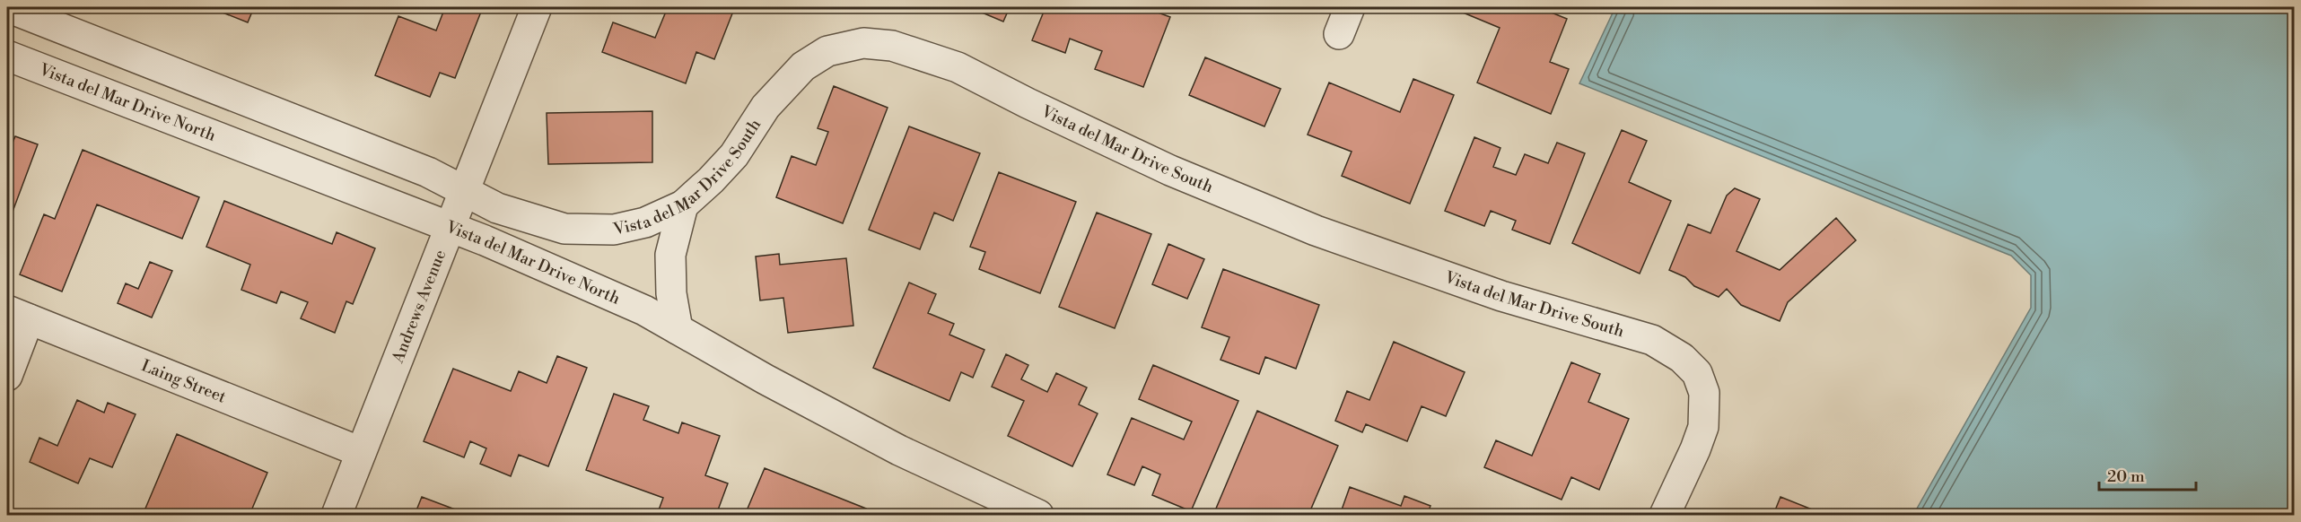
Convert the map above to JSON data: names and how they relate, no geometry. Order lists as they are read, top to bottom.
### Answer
{
  "streets": {
    "street": [
      "Vista del Mar Drive North",
      "Vista del Mar Drive South",
      "Andrews Avenue",
      "Laing Street"
    ]
  },
  "crossings": [
    ["Vista del Mar Drive North", "Andrews Avenue"],
    ["Vista del Mar Drive South", "Andrews Avenue"],
    ["Andrews Avenue", "Laing Street"]
  ],
  "scale_bar": "20 m"
}
